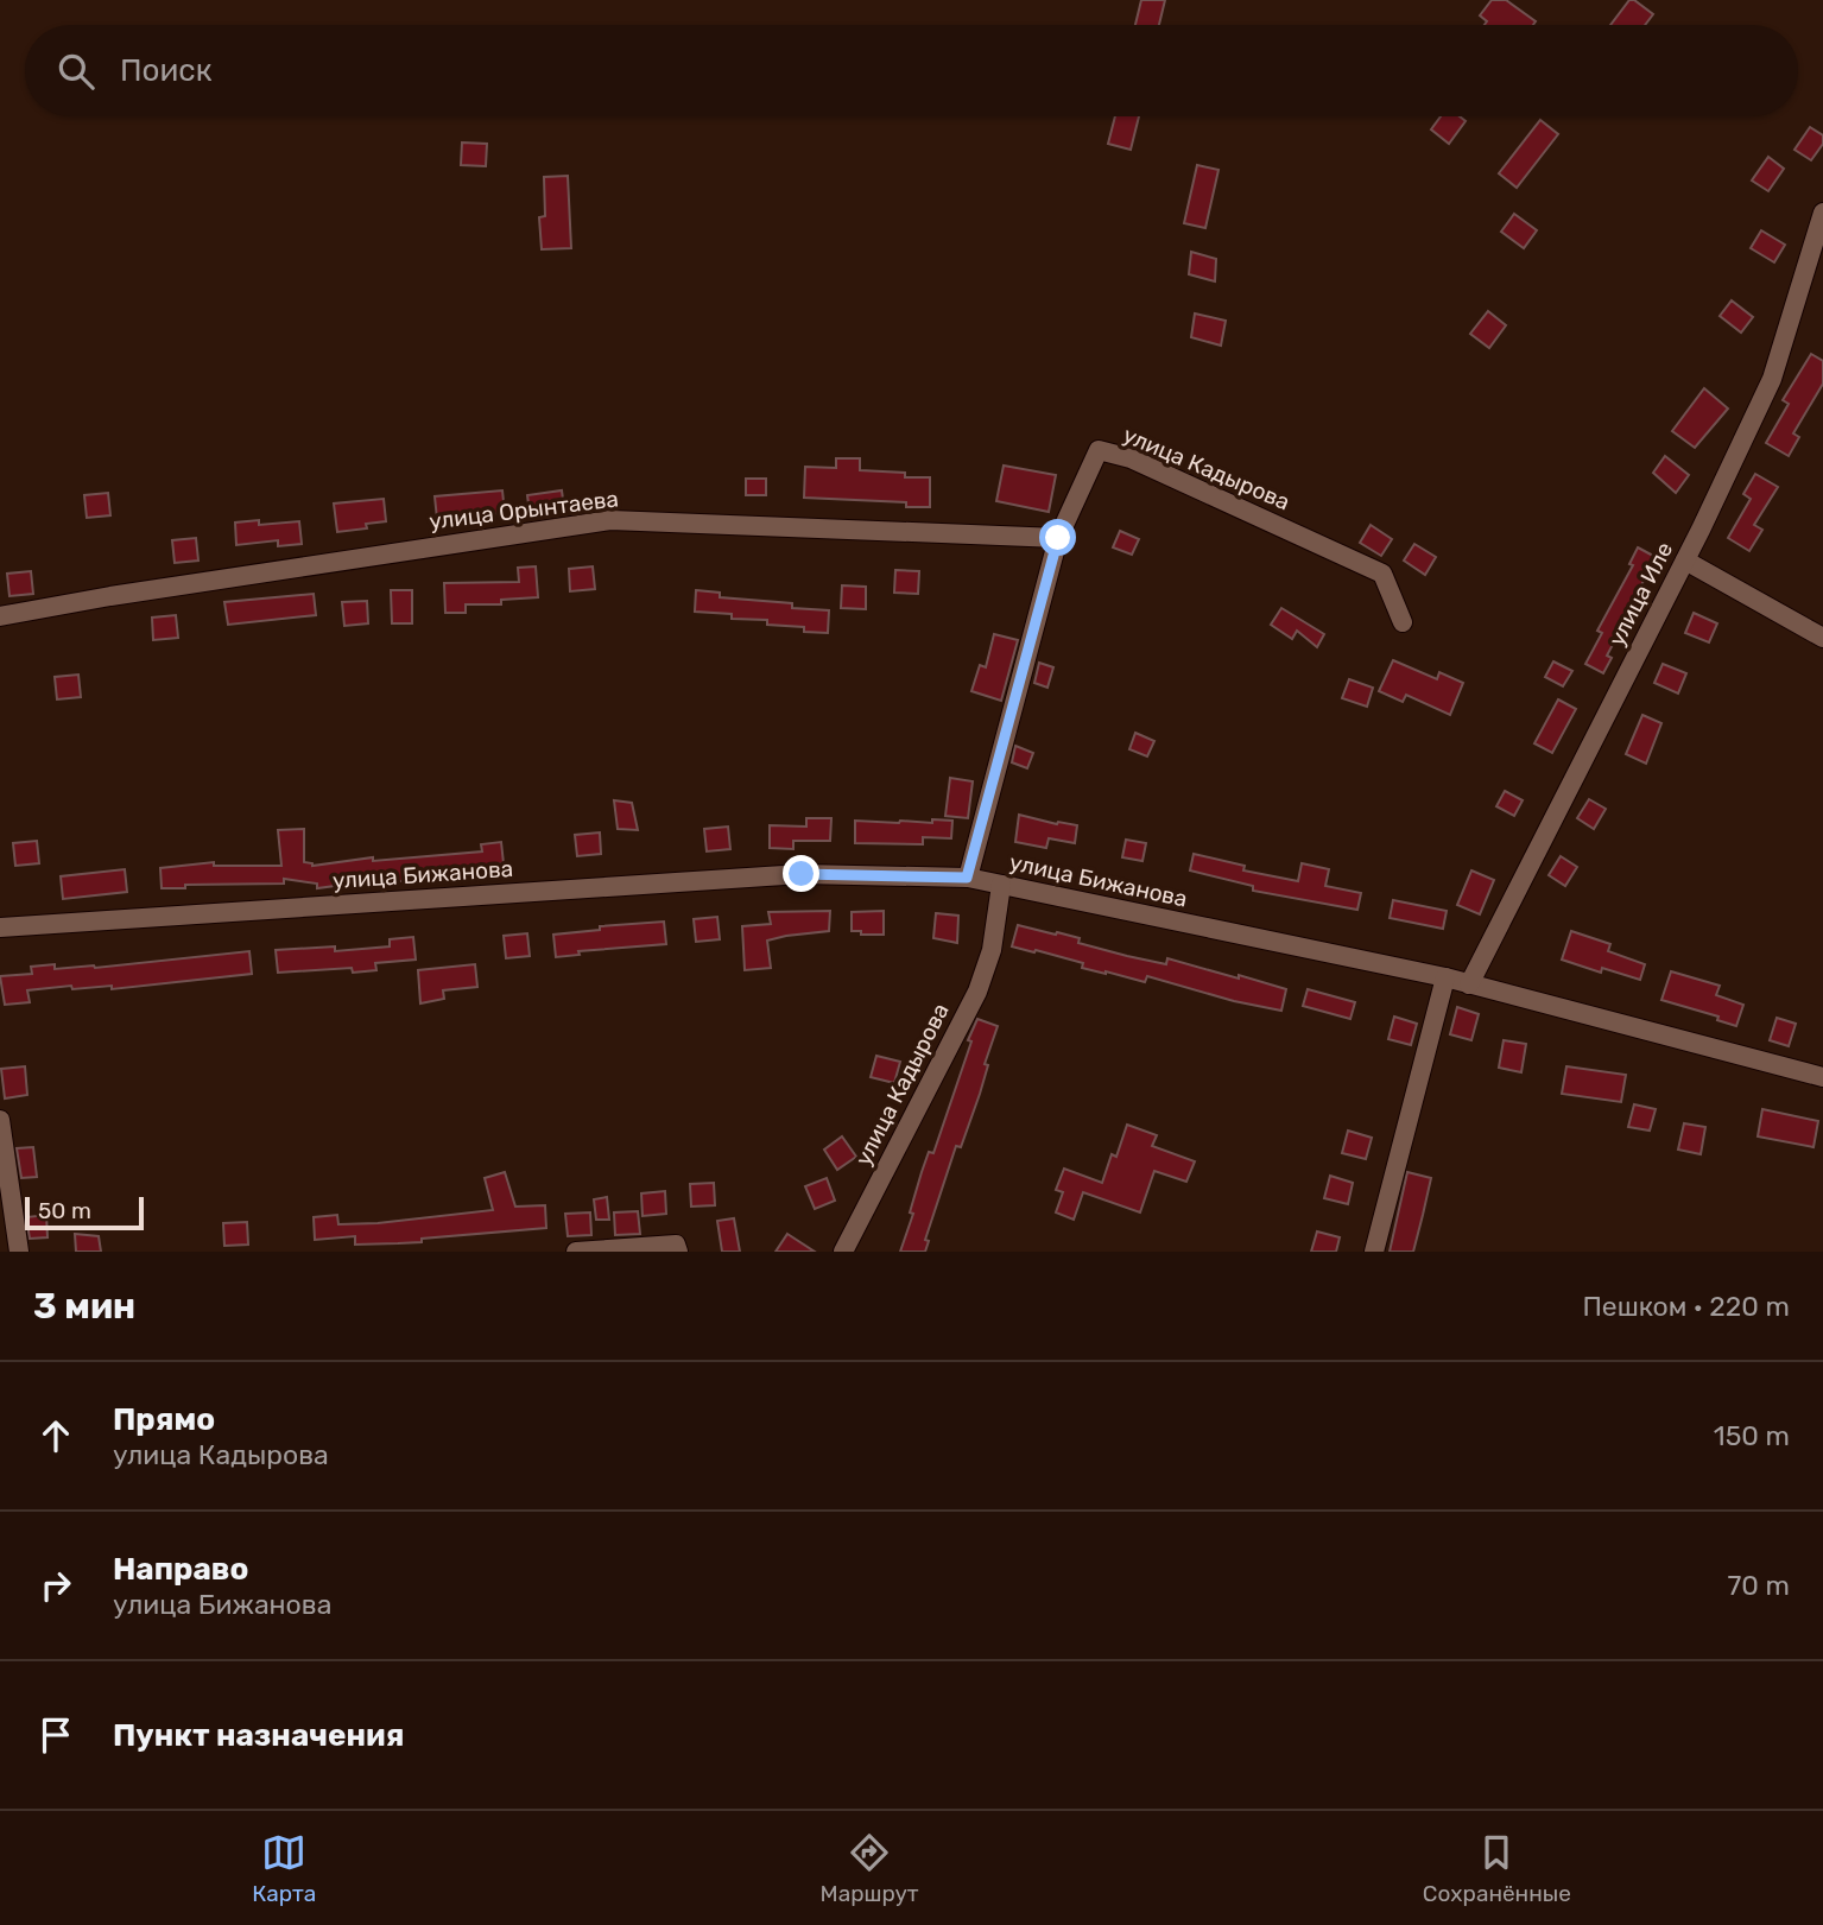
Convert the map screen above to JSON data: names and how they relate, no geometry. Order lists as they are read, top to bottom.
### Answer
{
  "streets": {
    "street": [
      "улица Кадырова",
      "улица Орынтаева",
      "улица Иле",
      "улица Бижанова"
    ]
  },
  "crossings": [
    ["улица Кадырова", "улица Орынтаева"],
    ["улица Кадырова", "улица Бижанова"],
    ["улица Иле", "улица Бижанова"]
  ],
  "scale_bar": "50 m",
  "page": {
    "search": "Поиск",
    "scale": "50 m",
    "heading": ["3 мин", "Пешком · 220 m"],
    "list": [
      ["Прямо", "улица Кадырова", "150 m"],
      ["Направо", "улица Бижанова", "70 m"],
      "Пункт назначения"
    ],
    "nav": ["Карта", "Маршрут", "Сохранённые"]
  }
}
